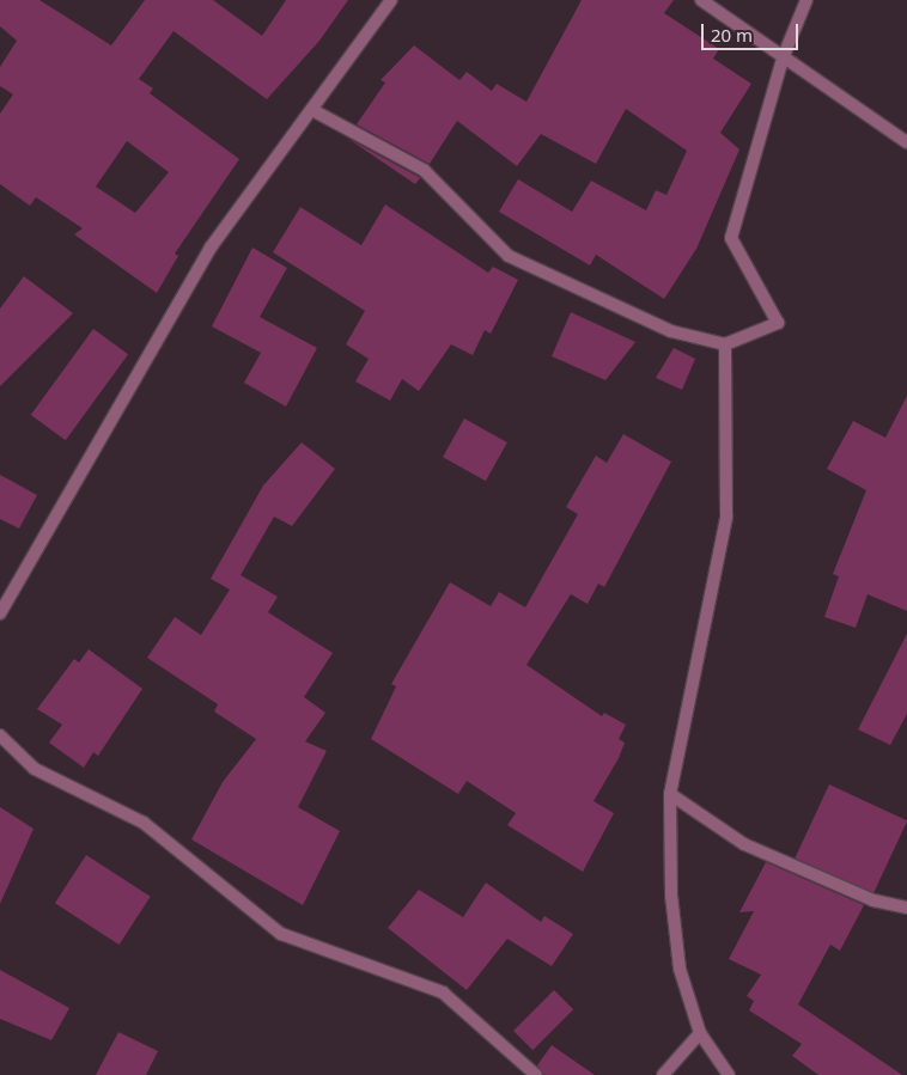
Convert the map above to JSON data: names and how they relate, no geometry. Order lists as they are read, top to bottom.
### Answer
{
  "scale_bar": "20 m"
}
